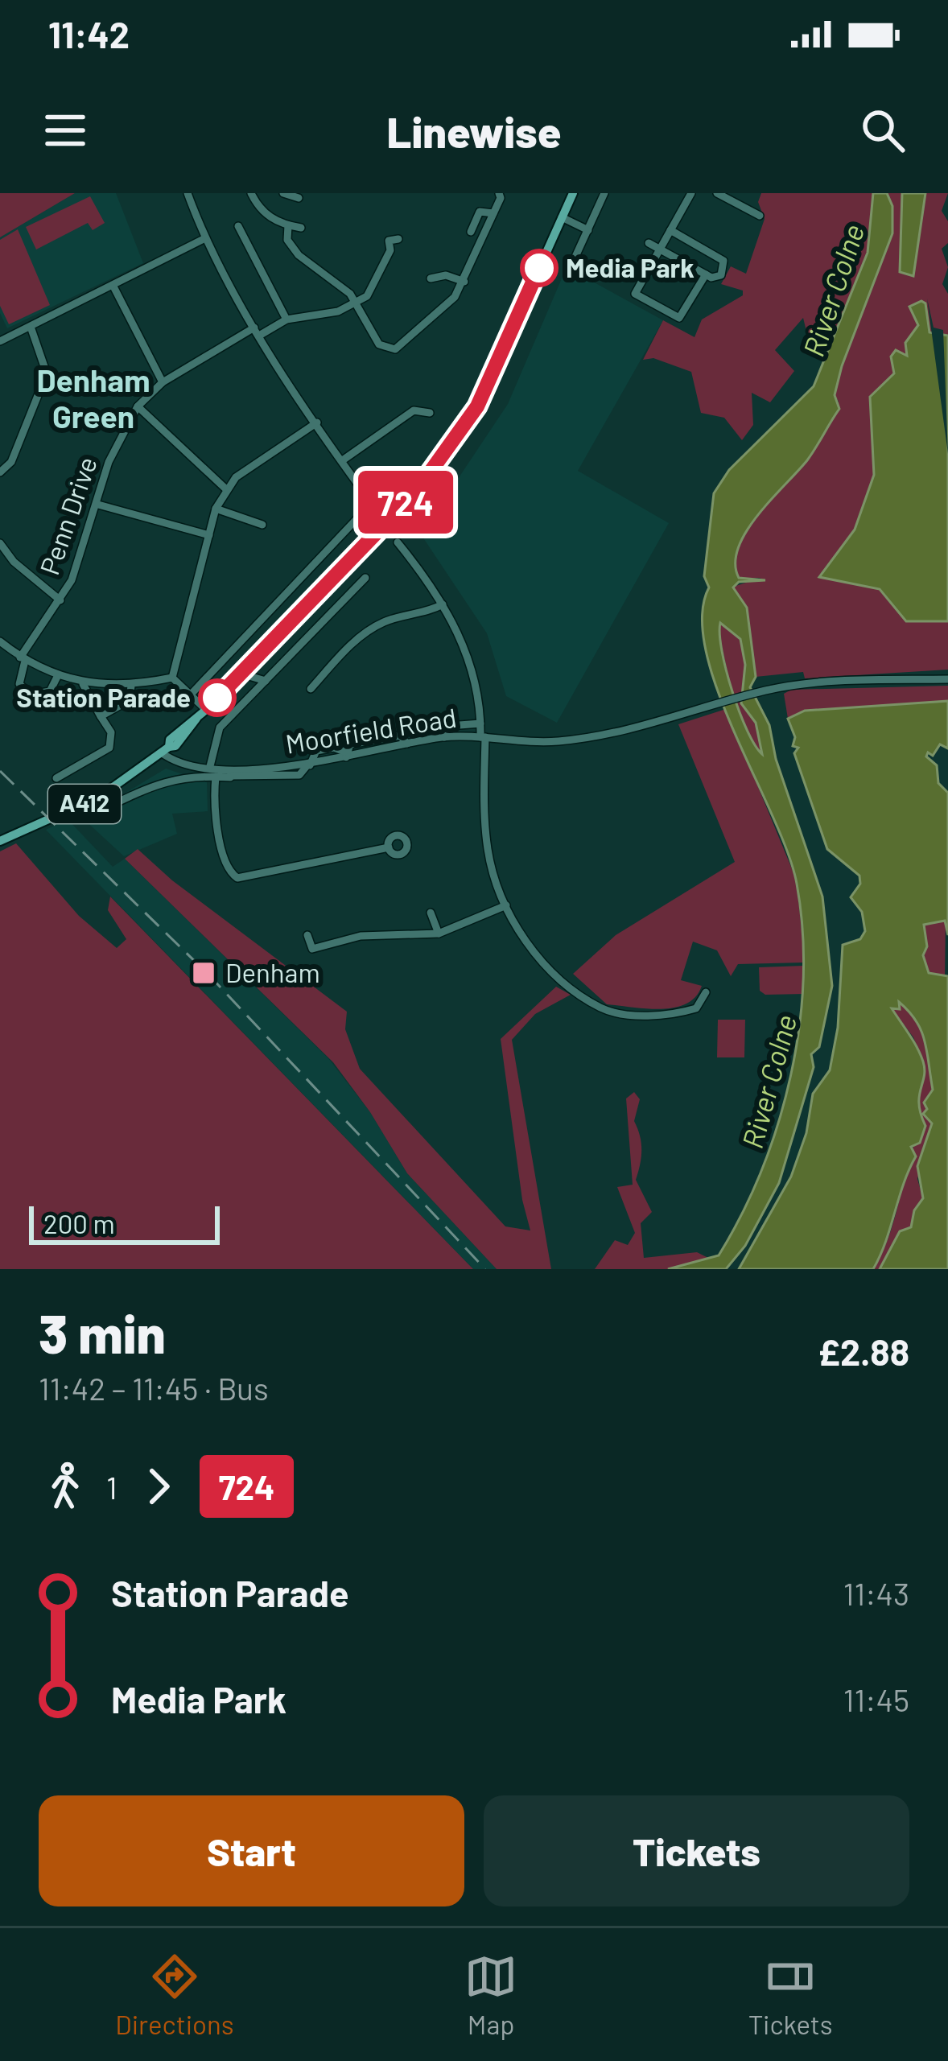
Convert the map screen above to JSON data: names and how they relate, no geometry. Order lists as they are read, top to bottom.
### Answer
{
  "streets": {
    "main road": ["A412"],
    "street": ["Penn Drive", "Moorfield Road"]
  },
  "crossings": [
    ["Moorfield Road", "A412"]
  ],
  "districts": ["Denham Green"],
  "water": ["River Colne"],
  "places": {
    "other": ["Media Park", "Station Parade"],
    "transit": ["Denham"]
  },
  "lines": ["bus line 724"],
  "scale_bar": "200 m",
  "page": {
    "status": "11:42",
    "header": "Linewise",
    "on_map": "724",
    "scale": "200 m",
    "heading": ["3 min", "11:42 – 11:45 · Bus", "£2.88"],
    "legs": ["1", "724"],
    "list": [
      {
        "name": "Station Parade",
        "value": "11:43"
      },
      {
        "name": "Media Park",
        "value": "11:45"
      }
    ],
    "buttons": ["Start", "Tickets"],
    "tabs": ["Directions", "Map", "Tickets"]
  }
}
